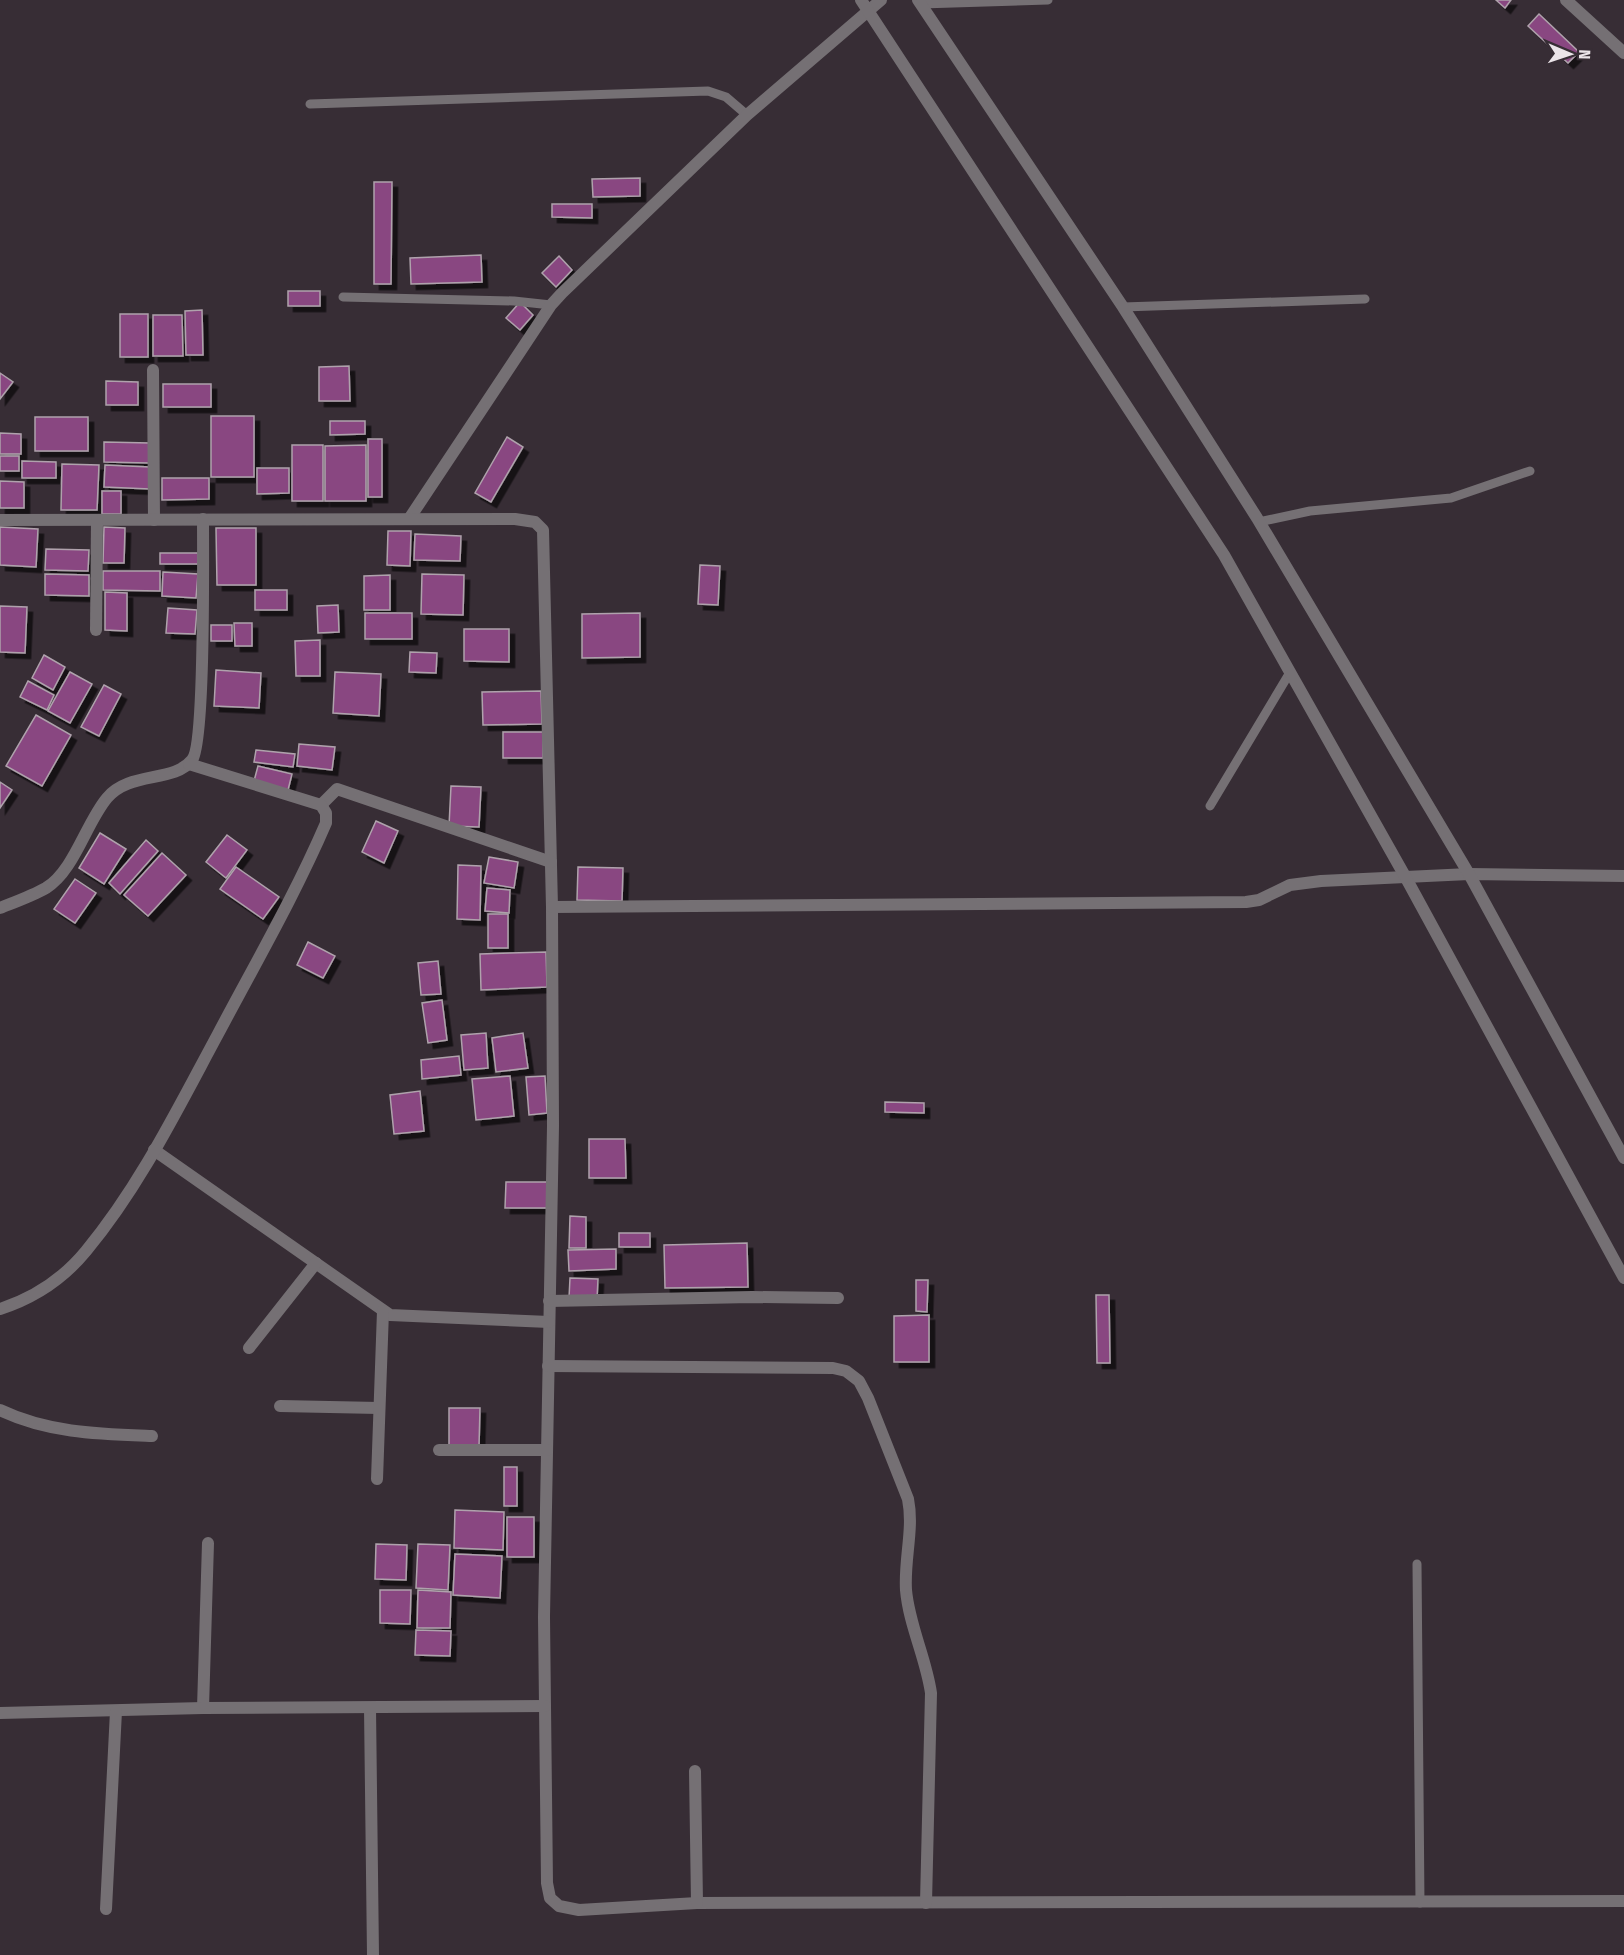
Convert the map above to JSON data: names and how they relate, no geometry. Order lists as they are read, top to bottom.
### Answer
{
  "north": "right"
}
